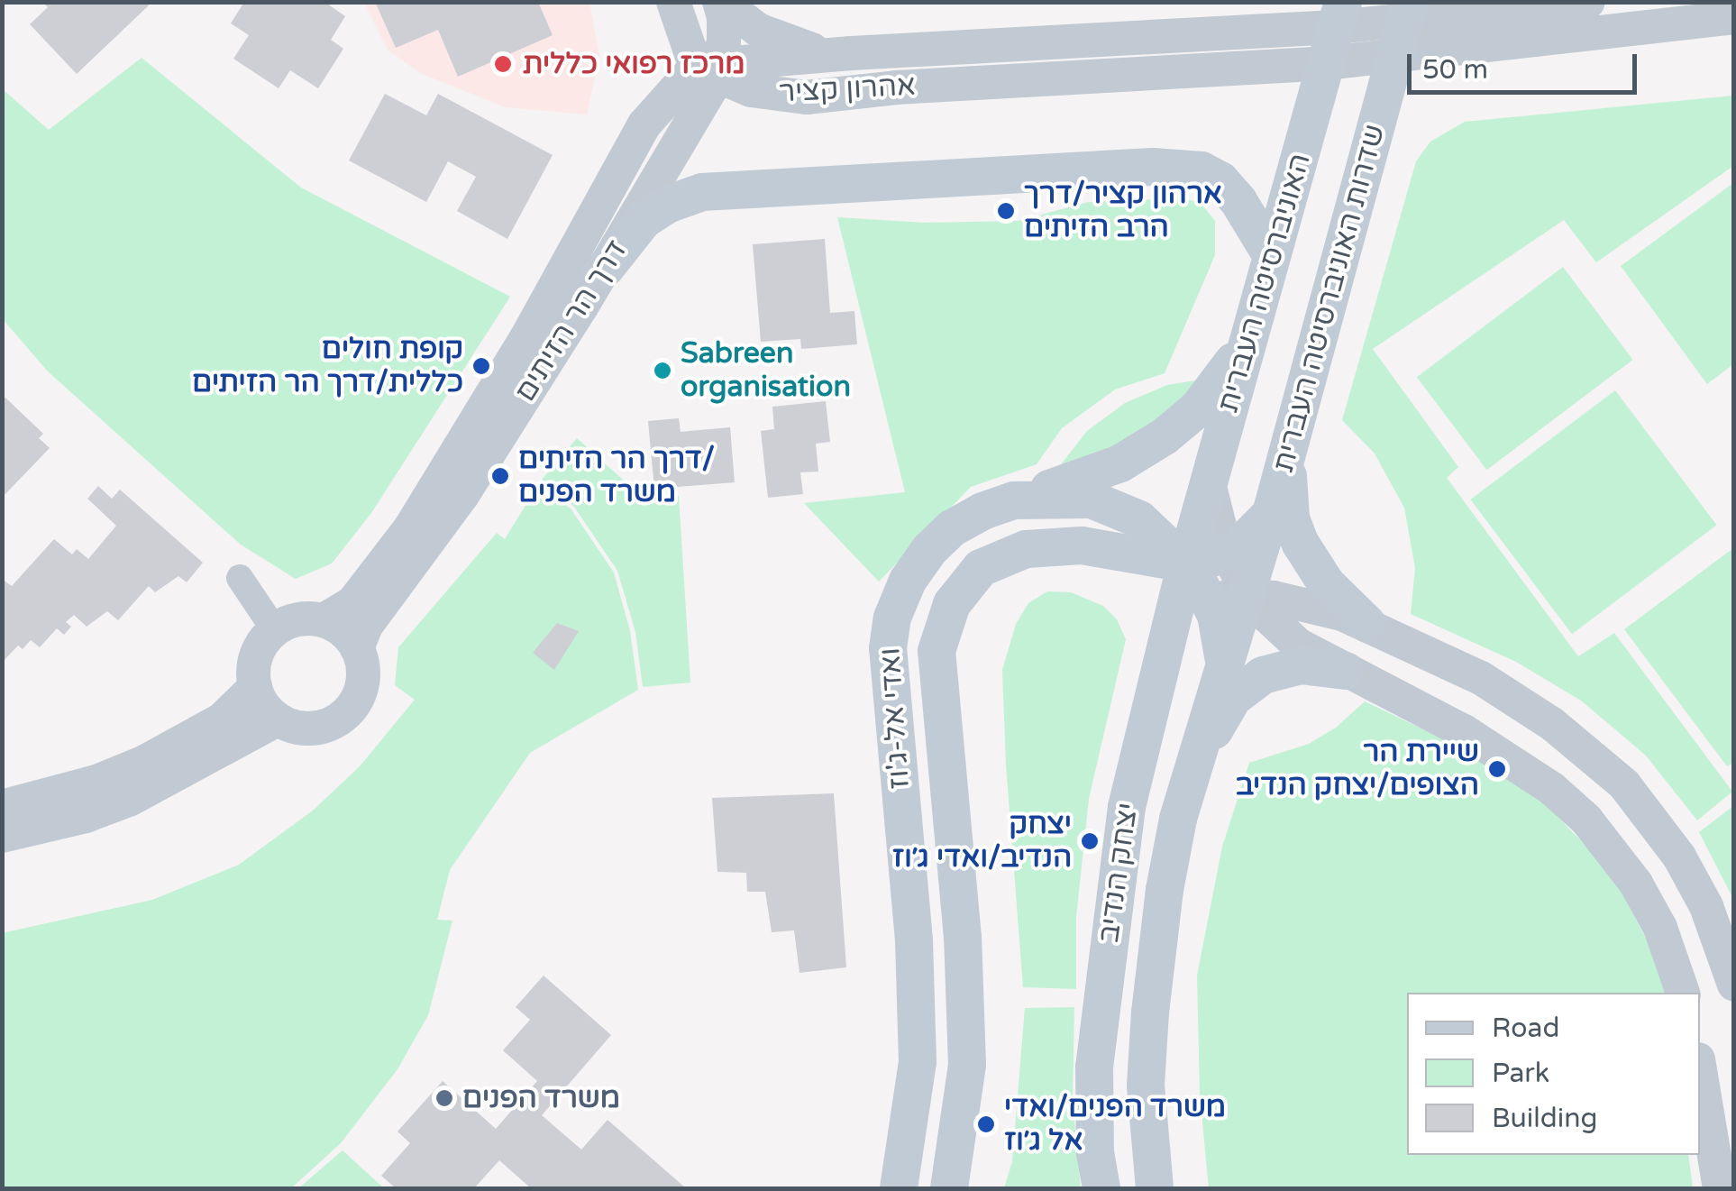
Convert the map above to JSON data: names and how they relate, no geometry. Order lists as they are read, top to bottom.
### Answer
{
  "streets": {
    "main road": [
      "האוניברסיטה העברית",
      "שדרות האוניברסיטה העברית",
      "ואדי אל-ג'וז",
      "יצחק הנדיב"
    ],
    "street": ["אהרון קציר", "דרך הר הזיתים"]
  },
  "crossings": [
    ["אהרון קציר", "האוניברסיטה העברית"],
    ["אהרון קציר", "שדרות האוניברסיטה העברית"],
    ["אהרון קציר", "דרך הר הזיתים"],
    ["האוניברסיטה העברית", "ואדי אל-ג'וז"],
    ["האוניברסיטה העברית", "יצחק הנדיב"],
    ["שדרות האוניברסיטה העברית", "ואדי אל-ג'וז"],
    ["ואדי אל-ג'וז", "יצחק הנדיב"]
  ],
  "places": [
    "מרכז רפואי כללית",
    "ארהון קציר/דרך הרב הזיתים",
    "קופת חולים כללית/דרך הר הזיתים",
    "Sabreen organisation",
    "דרך הר הזיתים/ משרד הפנים",
    "שיירת הר הצופים/יצחק הנדיב",
    "יצחק הנדיב/ואדי ג׳וז",
    "משרד הפנים",
    "משרד הפנים/ואדי אל ג׳וז"
  ],
  "legend": ["Road", "Park", "Building"],
  "scale_bar": "50 m"
}
